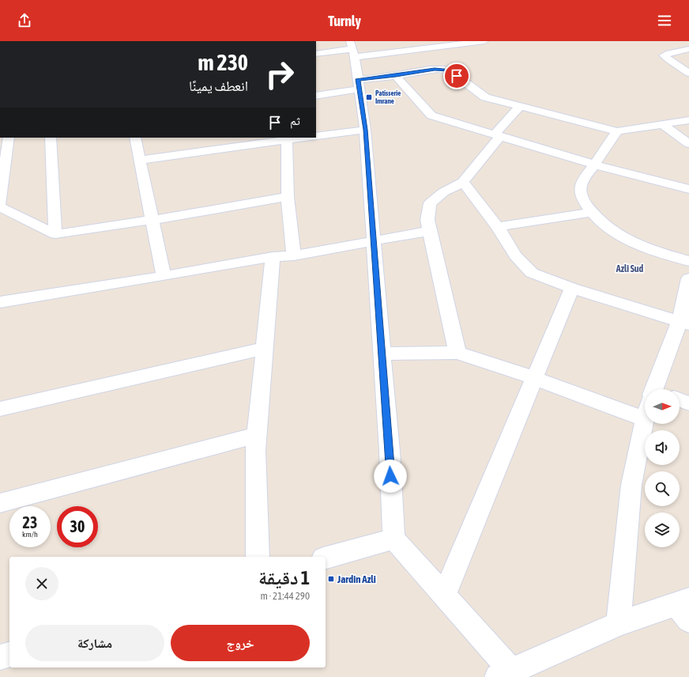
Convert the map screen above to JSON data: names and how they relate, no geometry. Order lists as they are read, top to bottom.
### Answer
{
  "districts": ["Azli Sud"],
  "places": {
    "transit": ["Patisserie Imrane", "Jardin Azli"]
  },
  "north": "right",
  "page": {
    "header": "Turnly",
    "turn": ["230 m", "انعطف يمينًا"],
    "then": "ثم",
    "speed": "23 km/h",
    "limit": "30",
    "heading": ["1 دقيقة", "290 m · 21:44"],
    "buttons": ["خروج", "مشاركة"]
  }
}
